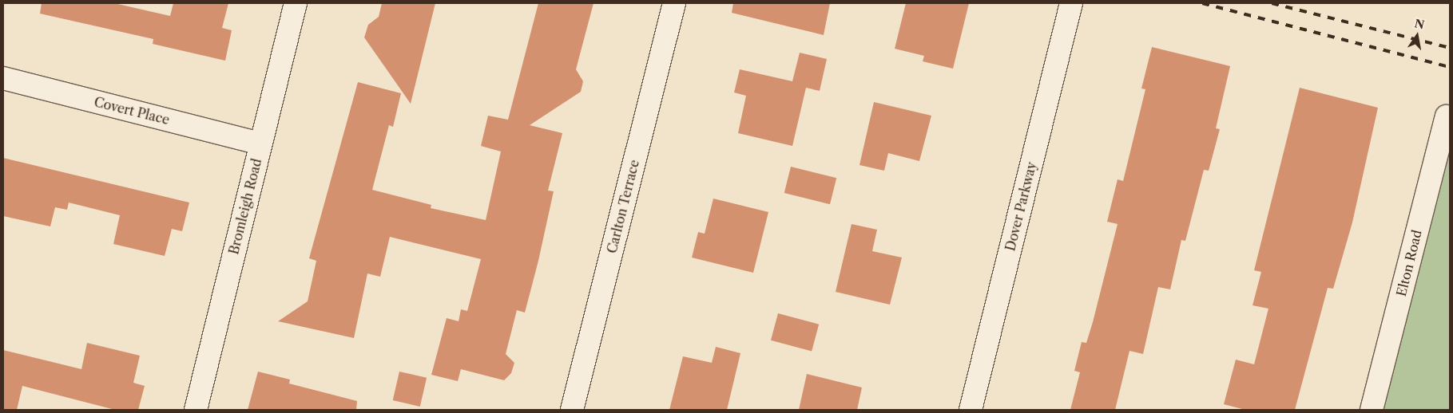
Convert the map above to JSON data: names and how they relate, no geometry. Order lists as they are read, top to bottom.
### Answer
{
  "streets": {
    "street": [
      "Covert Place",
      "Bromleigh Road",
      "Carlton Terrace",
      "Dover Parkway",
      "Elton Road"
    ]
  },
  "crossings": [
    ["Covert Place", "Bromleigh Road"]
  ],
  "north": "top"
}
